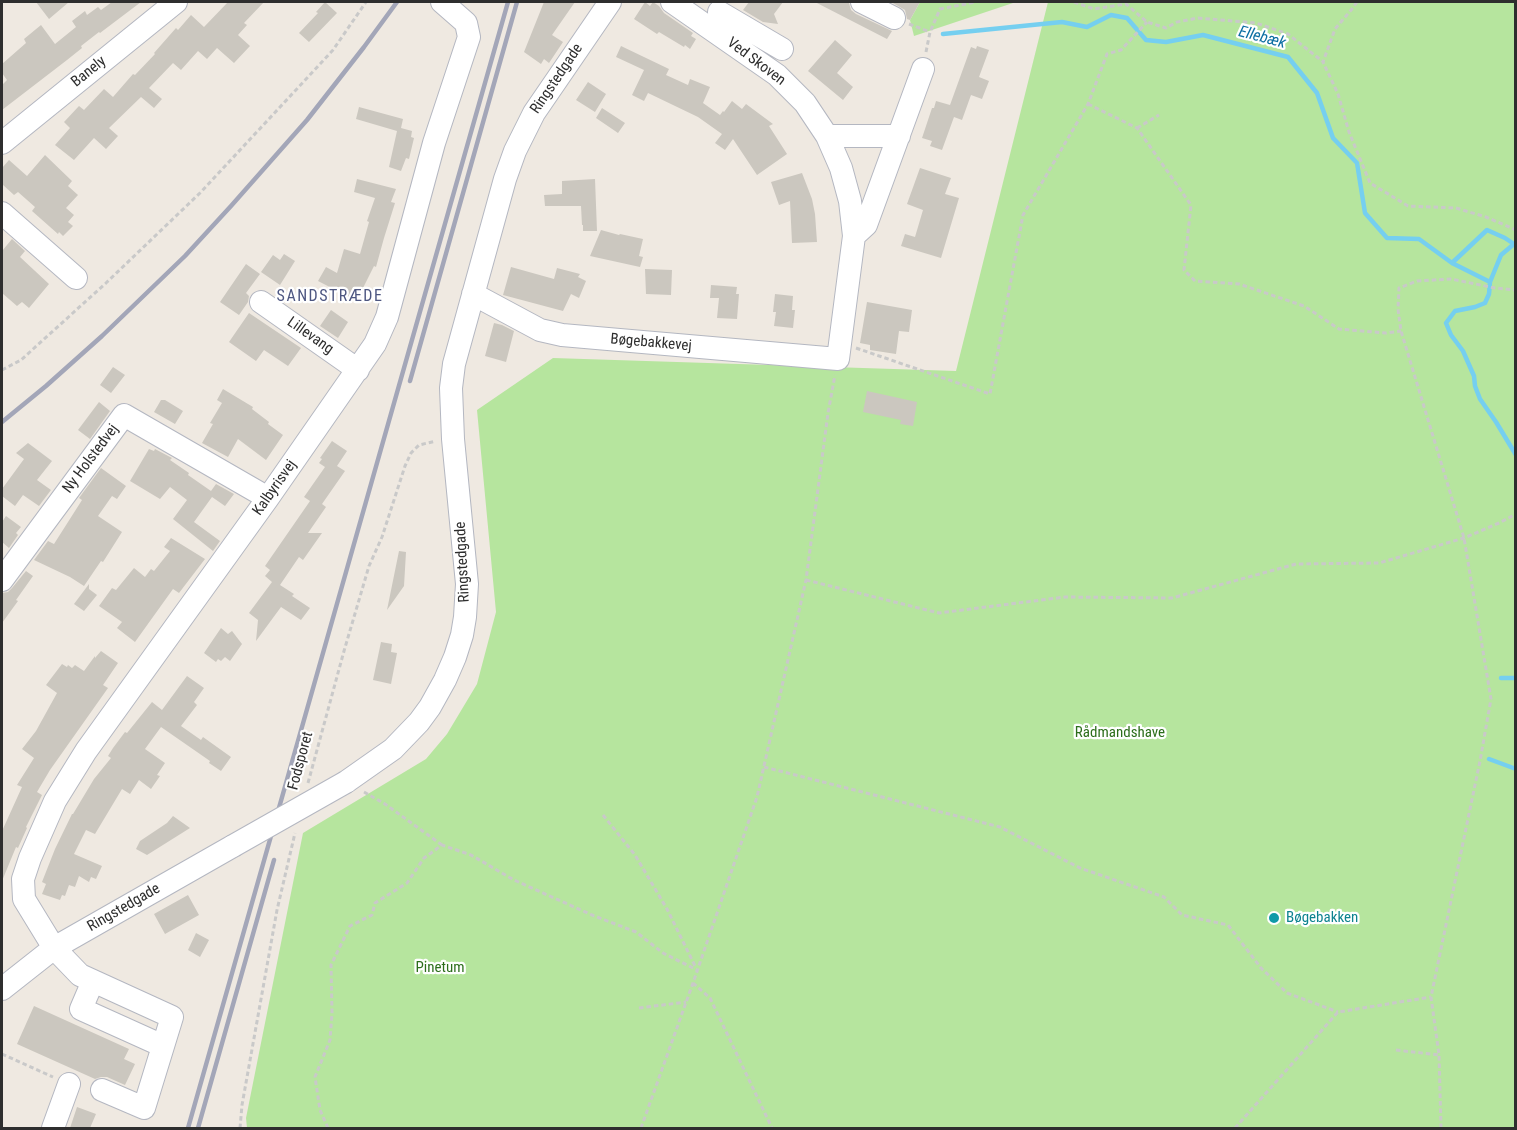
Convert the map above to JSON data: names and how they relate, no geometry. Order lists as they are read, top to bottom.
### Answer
{
  "streets": {
    "street": [
      "Ved Skoven",
      "Banely",
      "Ringstedgade",
      "Lillevang",
      "Bøgebakkevej",
      "Ny Holstedvej",
      "Kalbyrisvej"
    ],
    "path": ["Fodsporet"]
  },
  "crossings": [
    ["Ved Skoven", "Bøgebakkevej"],
    ["Ringstedgade", "Bøgebakkevej"],
    ["Ringstedgade", "Kalbyrisvej"],
    ["Ringstedgade", "Fodsporet"],
    ["Lillevang", "Kalbyrisvej"],
    ["Ny Holstedvej", "Kalbyrisvej"]
  ],
  "districts": ["SANDSTRÆDE"],
  "water": ["Ellebæk"],
  "parks": ["Rådmandshave", "Pinetum"],
  "places": ["Bøgebakken"]
}
